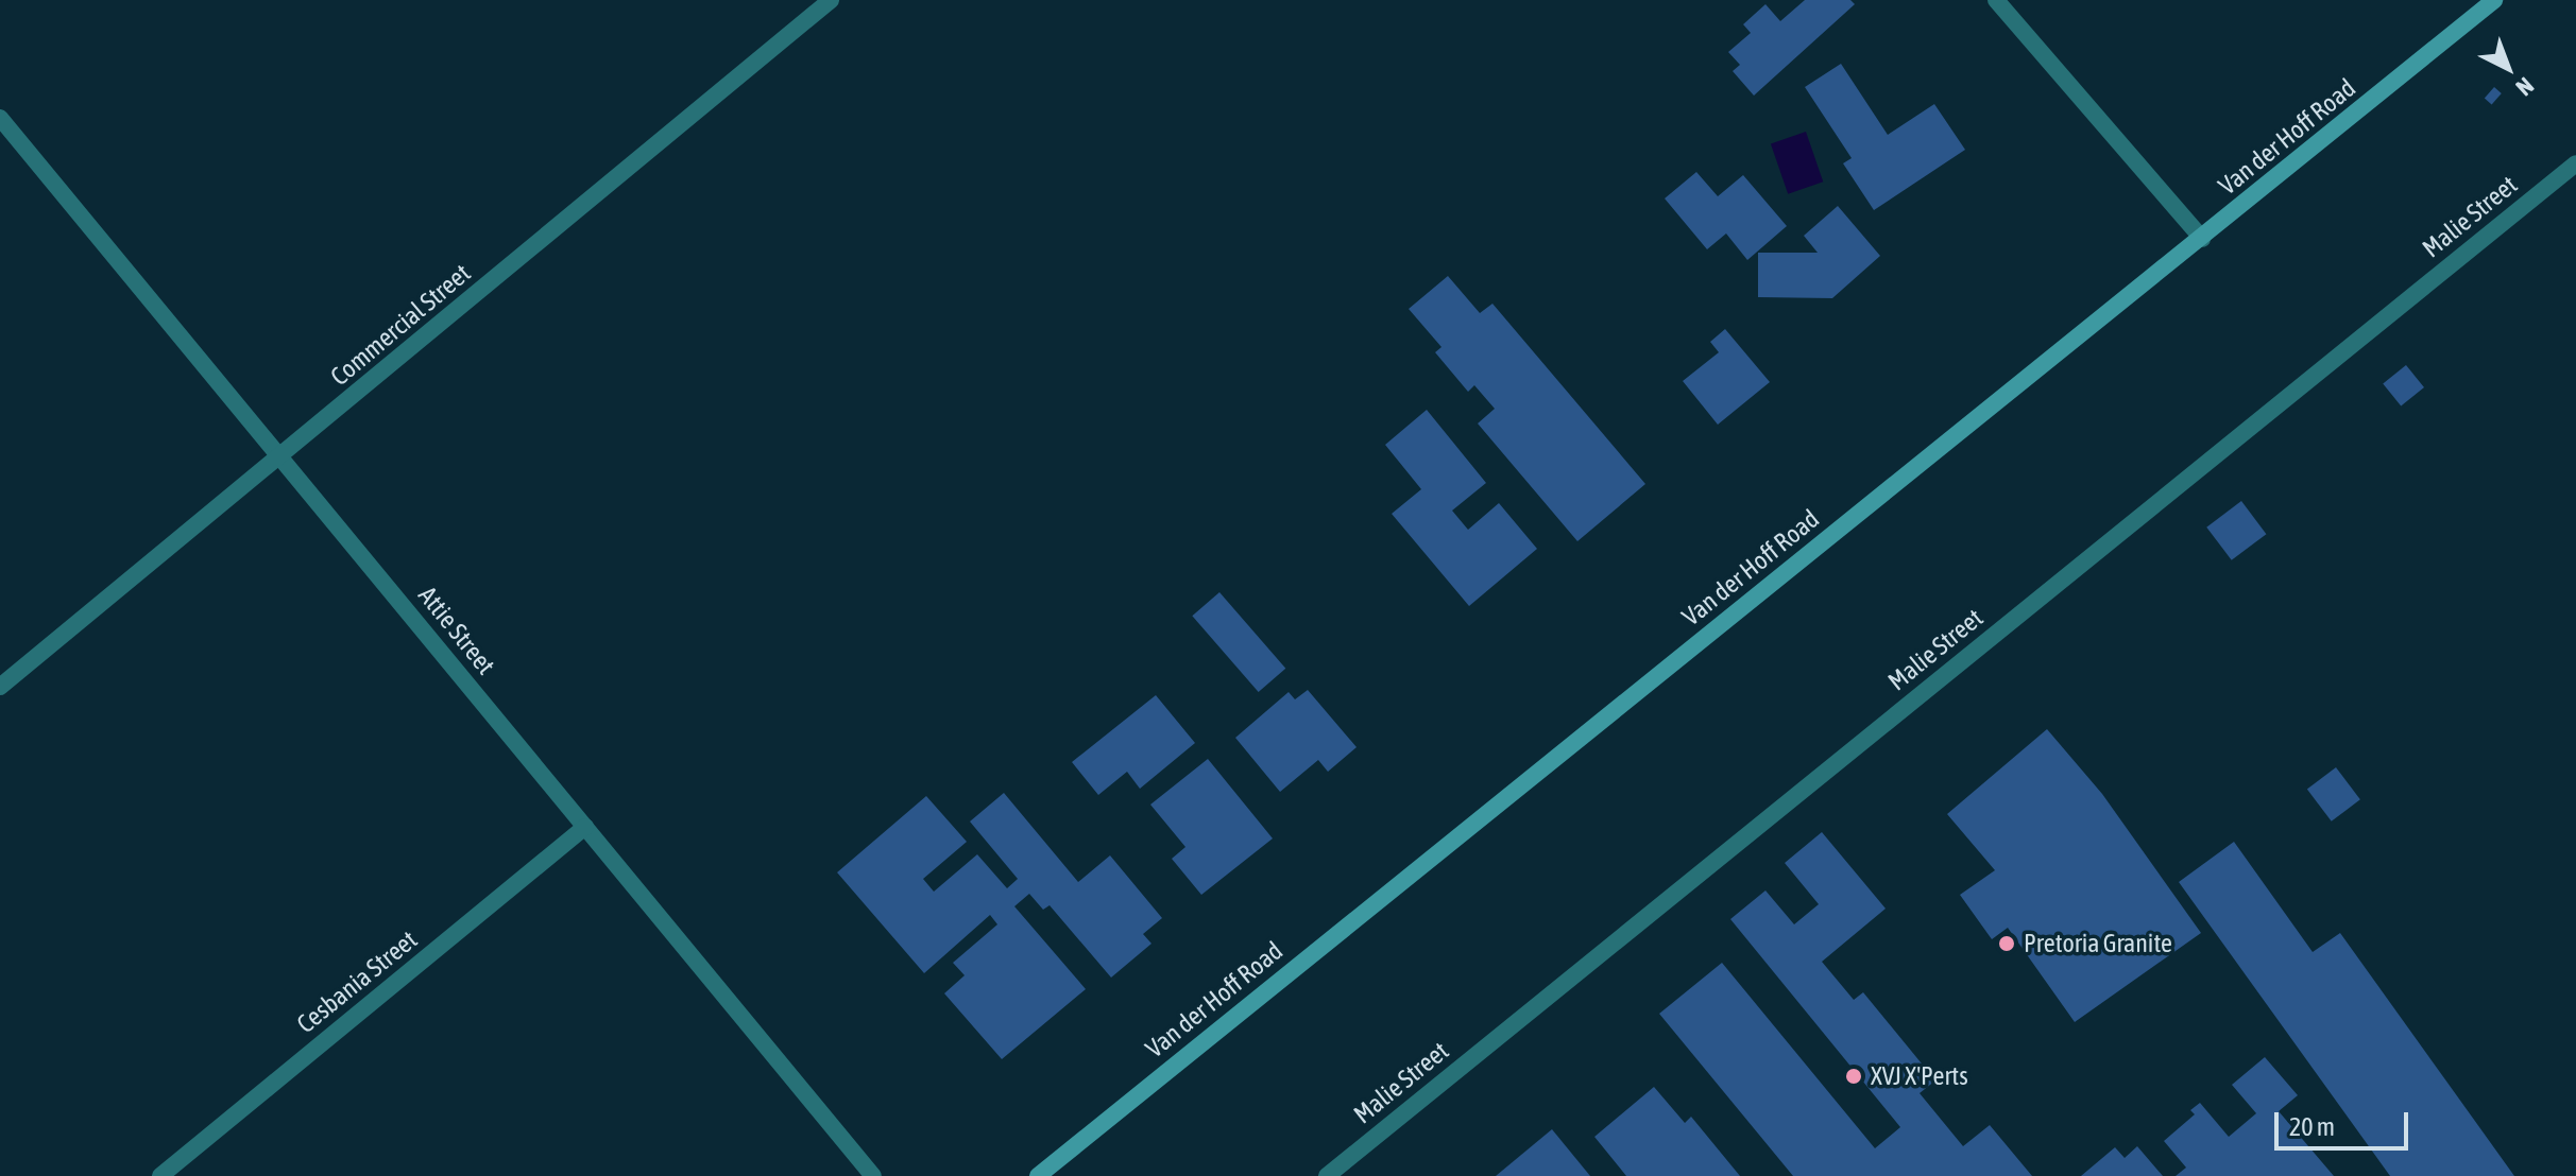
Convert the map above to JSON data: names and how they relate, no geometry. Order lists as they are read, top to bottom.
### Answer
{
  "streets": {
    "main road": ["Van der Hoff Road"],
    "street": [
      "Malie Street",
      "Commercial Street",
      "Attie Street",
      "Cesbania Street"
    ]
  },
  "crossings": [
    ["Commercial Street", "Attie Street"],
    ["Attie Street", "Cesbania Street"]
  ],
  "places": ["Pretoria Granite", "XVJ X'Perts"],
  "scale_bar": "20 m",
  "north": "bottom right"
}
